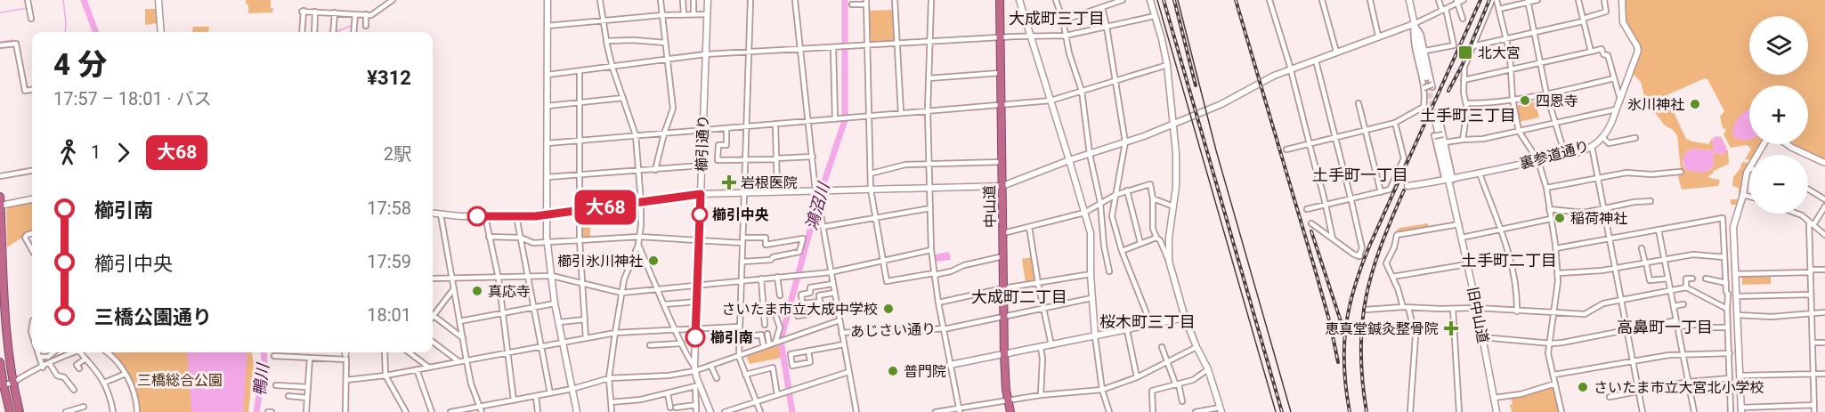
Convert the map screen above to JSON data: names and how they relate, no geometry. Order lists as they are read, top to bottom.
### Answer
{
  "streets": {
    "highway": ["中山道"],
    "street": [
      "櫛引通り",
      "裏参道通り",
      "旧中山道",
      "あじさい通り"
    ]
  },
  "crossings": [
    ["裏参道通り", "旧中山道"],
    ["中山道", "あじさい通り"]
  ],
  "districts": [
    "大成町三丁目",
    "土手町三丁目",
    "土手町一丁目",
    "土手町二丁目",
    "大成町二丁目",
    "桜木町三丁目",
    "高鼻町一丁目"
  ],
  "water": ["鴻沼川", "鴨川"],
  "parks": ["三橋総合公園"],
  "places": {
    "transit": ["北大宮"],
    "other": [
      "四恩寺",
      "氷川神社",
      "櫛引中央",
      "稲荷神社",
      "櫛引氷川神社",
      "真応寺",
      "さいたま市立大成中学校",
      "櫛引南",
      "普門院",
      "さいたま市立大宮北小学校"
    ],
    "health": ["岩根医院", "恵真堂鍼灸整骨院"]
  },
  "lines": ["bus line 大68"],
  "page": {
    "on_map": "大68",
    "map_buttons": ["+", "−"],
    "heading": ["4 分", "17:57 – 18:01 · バス", "¥312"],
    "legs": ["1", "大68", "2駅"],
    "list": [
      {
        "name": "櫛引南",
        "value": "17:58"
      },
      {
        "name": "櫛引中央",
        "value": "17:59"
      },
      {
        "name": "三橋公園通り",
        "value": "18:01"
      }
    ]
  }
}
